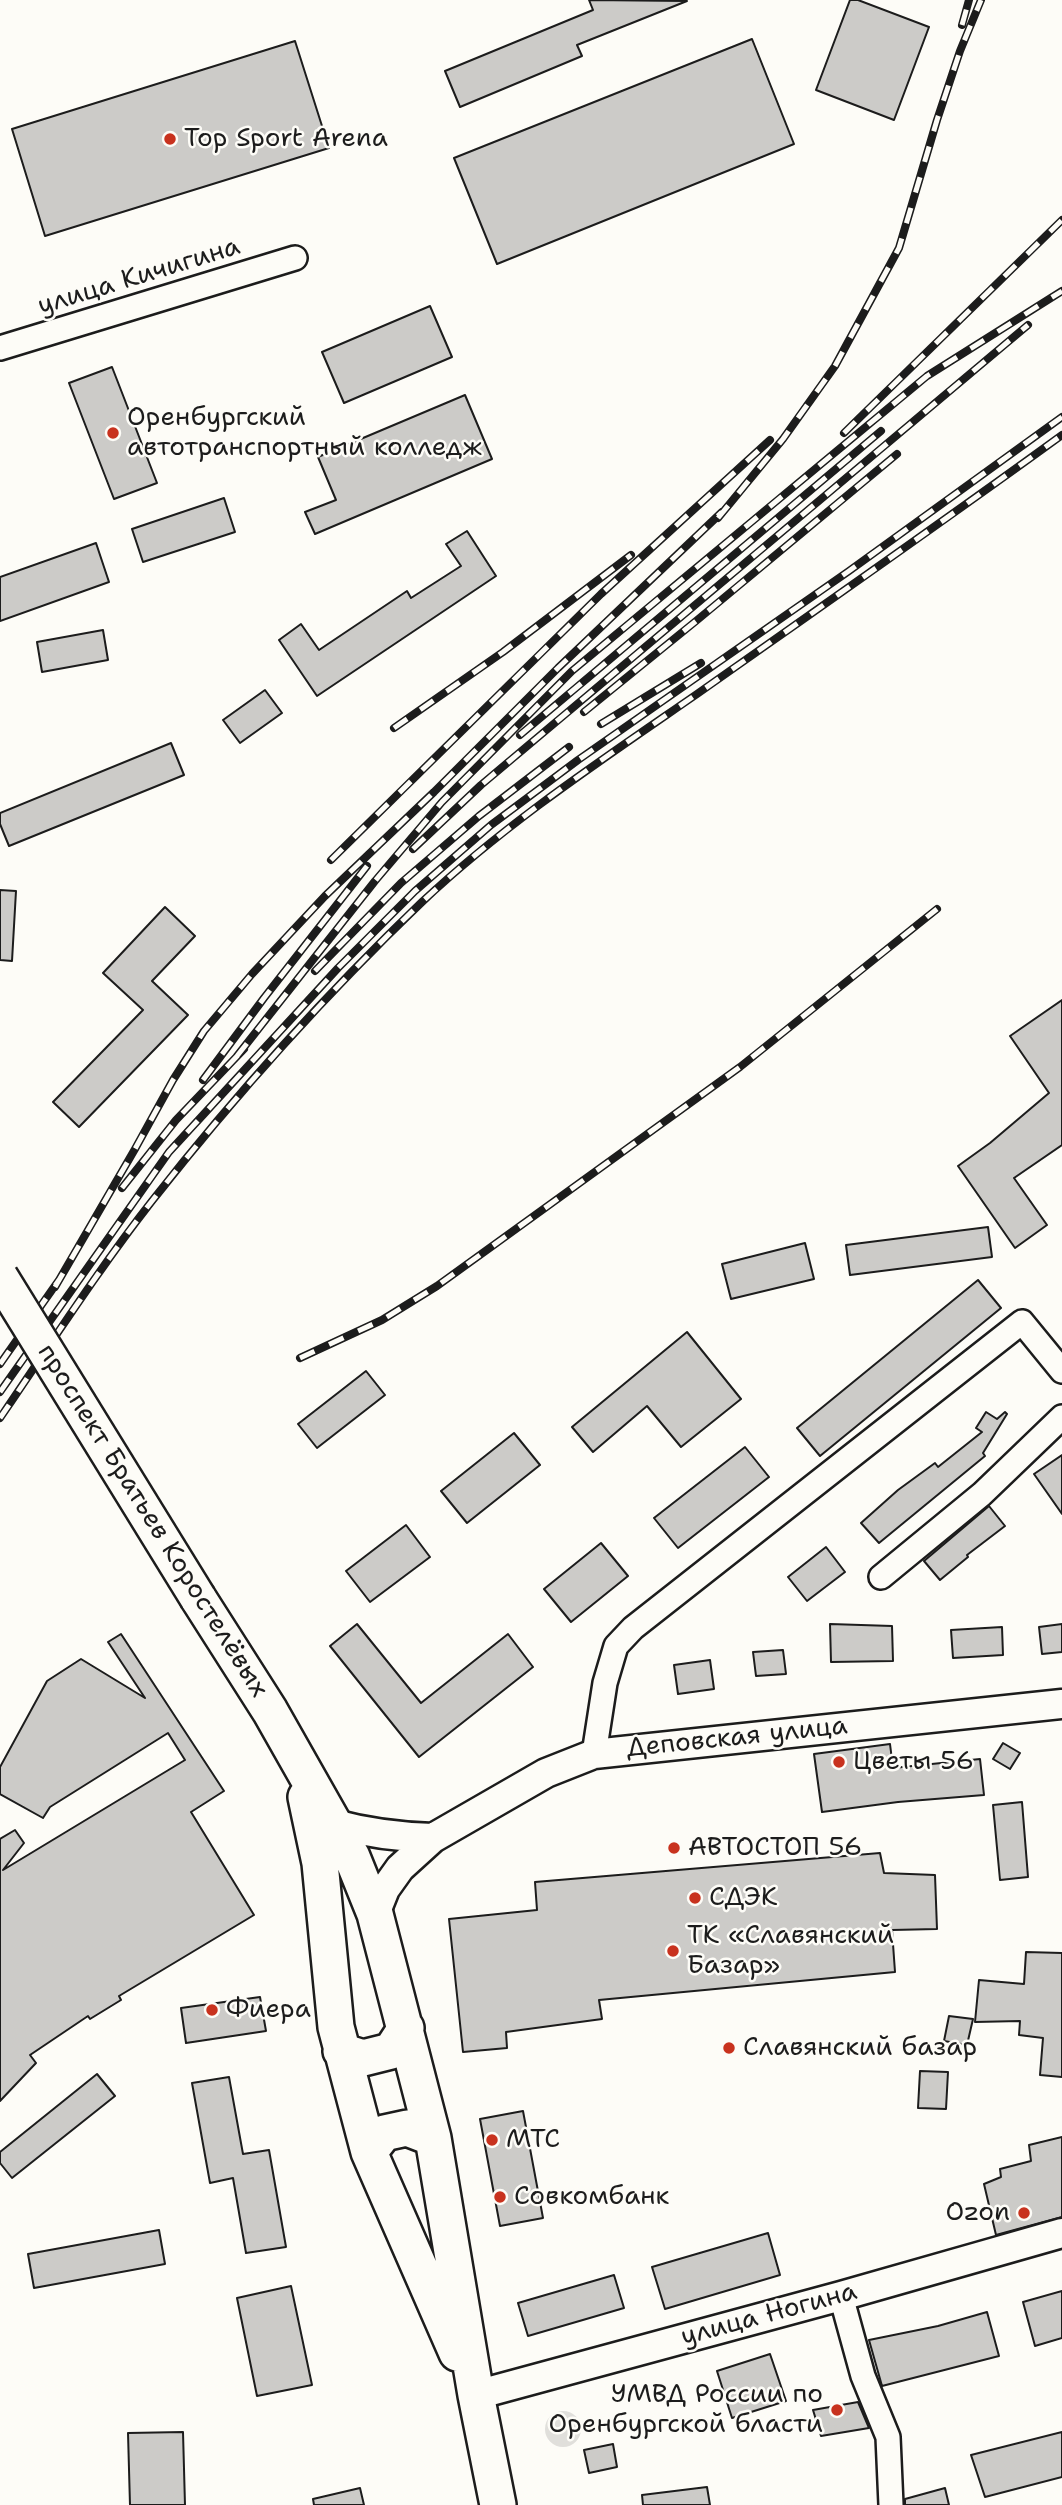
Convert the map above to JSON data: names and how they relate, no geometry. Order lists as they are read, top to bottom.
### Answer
{
  "streets": {
    "main road": ["проспект Братьев Коростелёвых"],
    "street": ["улица Кичигина", "Деповская улица", "улица Ногина"]
  },
  "crossings": [
    ["проспект Братьев Коростелёвых", "Деповская улица"],
    ["проспект Братьев Коростелёвых", "улица Ногина"]
  ],
  "places": [
    "Top Sport Arena",
    "Оренбургский автотранспортный колледж",
    "Цветы 56",
    "АВТОСТОП 56",
    "СДЭК",
    "ТК «Славянский Базар»",
    "Фиера",
    "Славянский базар",
    "МТС",
    "Совкомбанк",
    "Ozon",
    "УМВД России по Оренбургской бласти"
  ]
}
